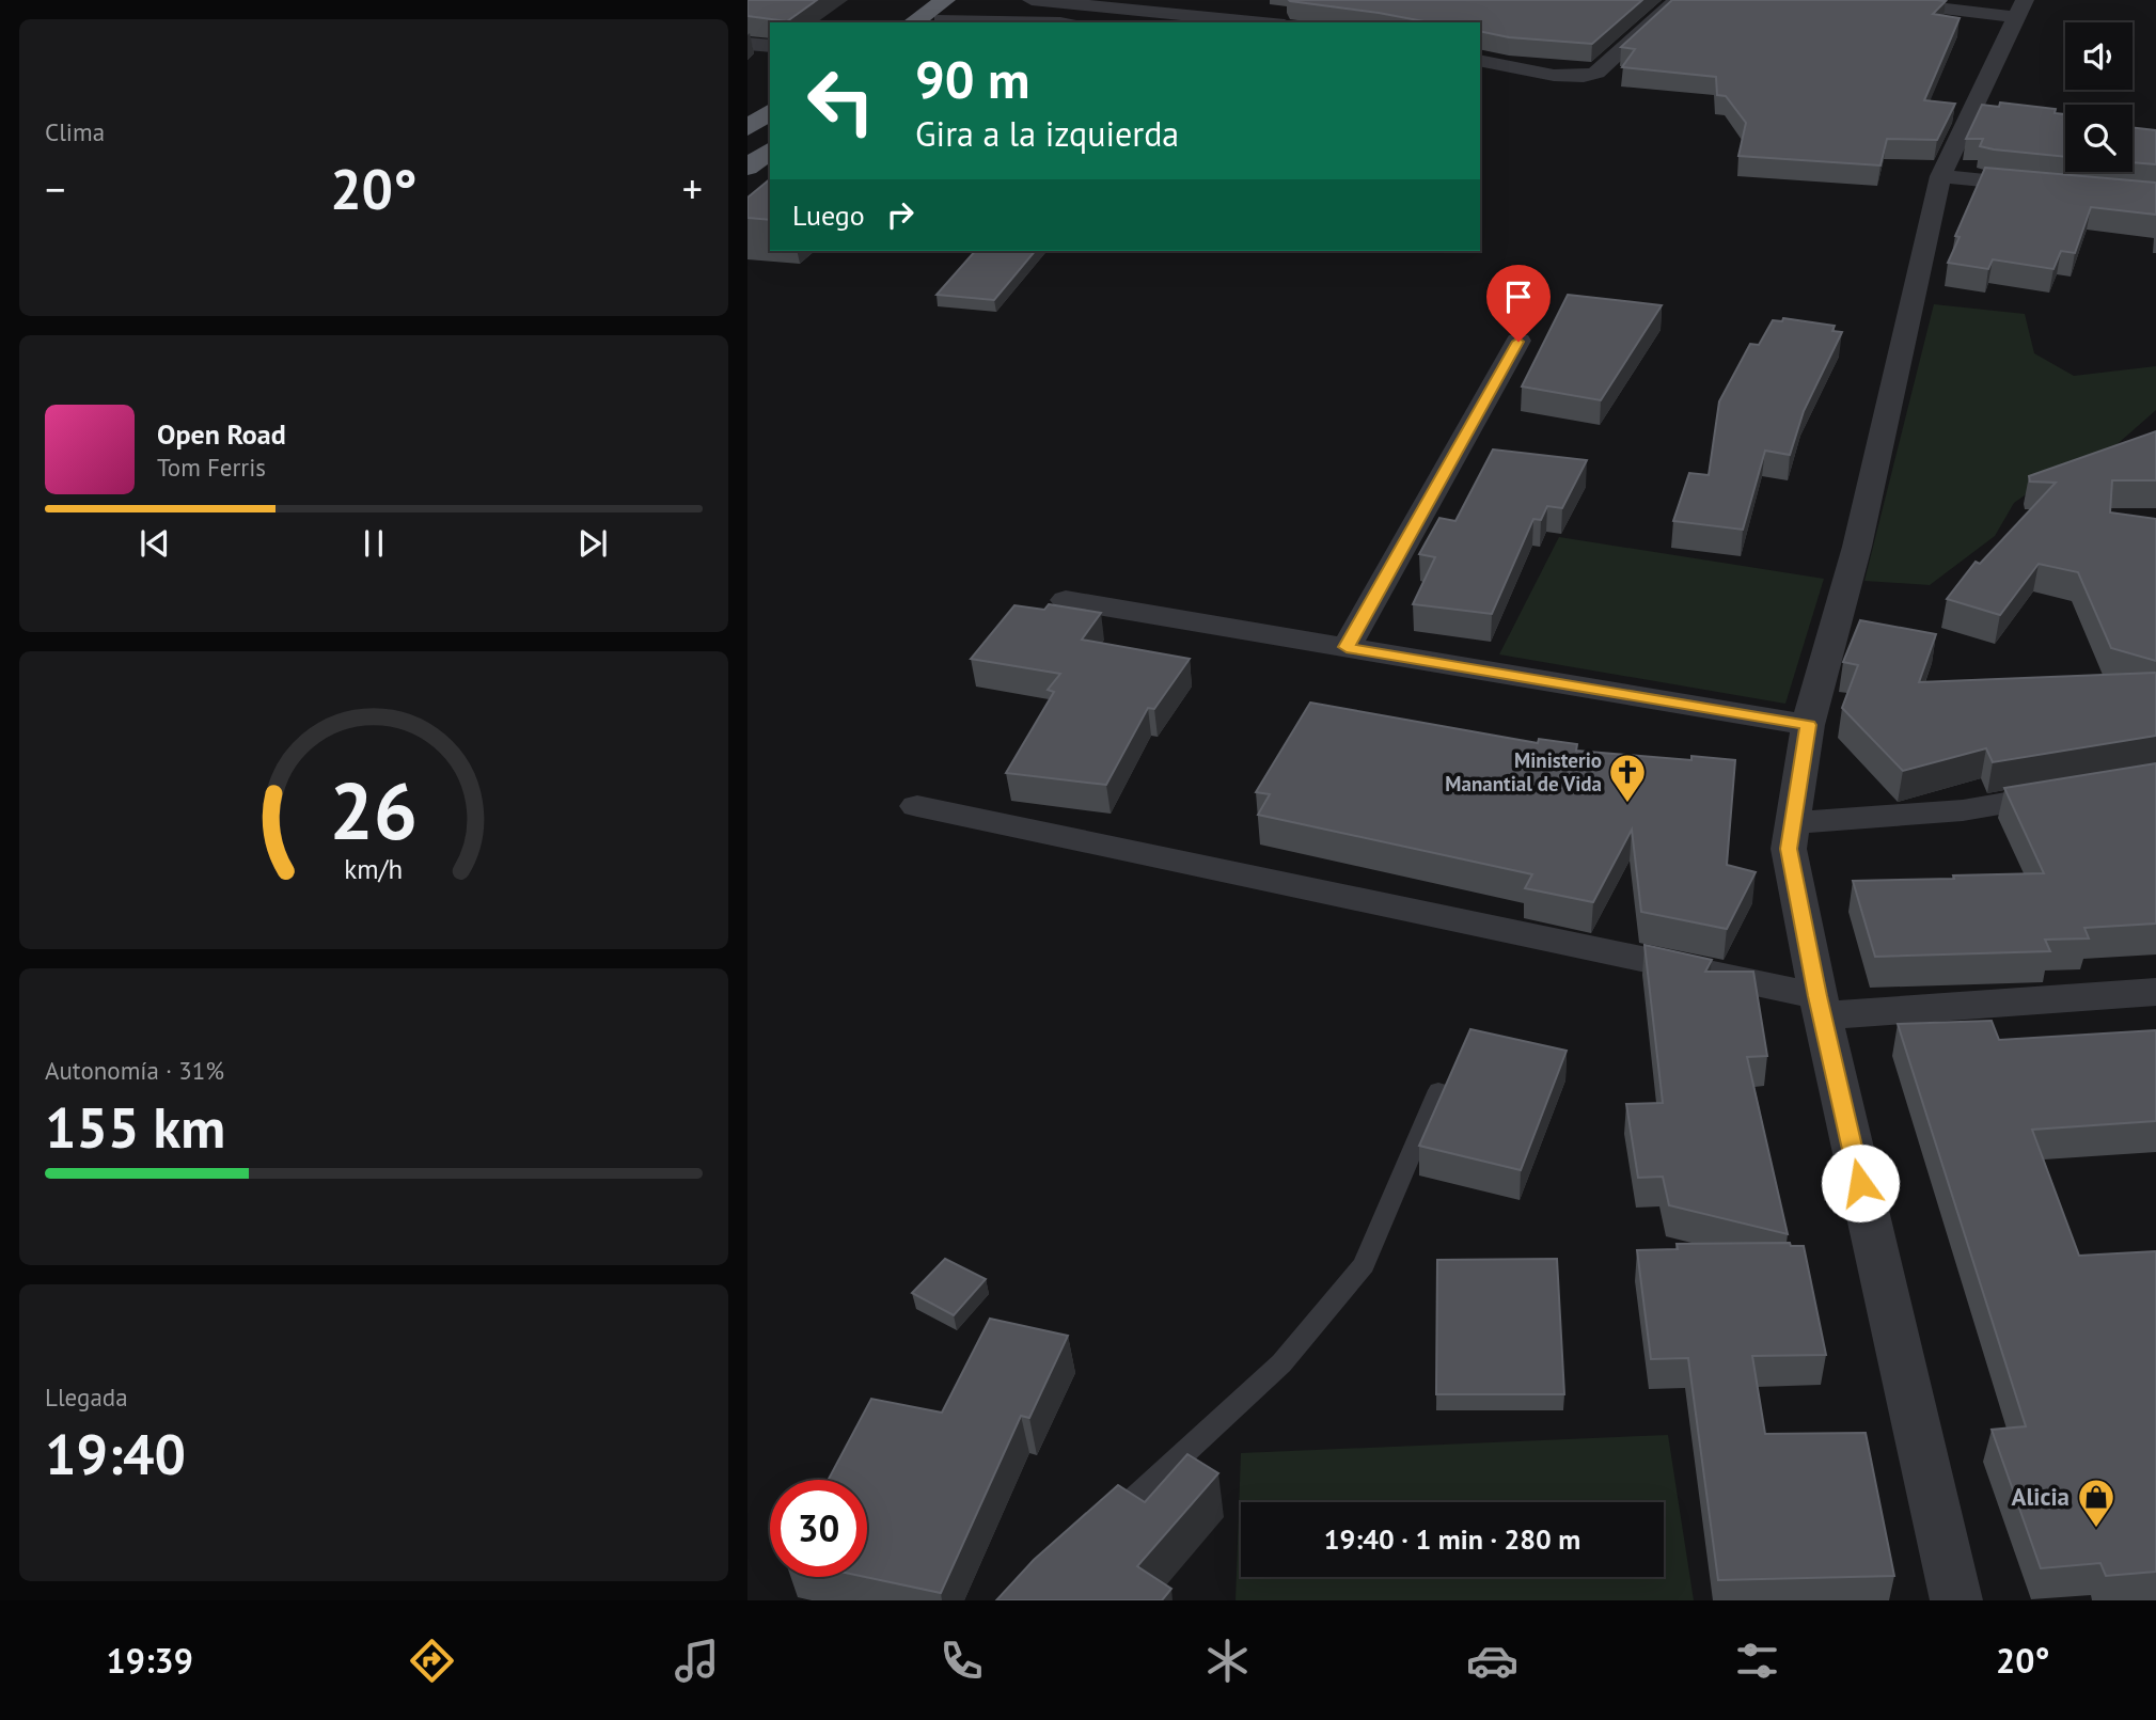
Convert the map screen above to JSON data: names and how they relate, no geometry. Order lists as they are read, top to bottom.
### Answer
{
  "places": {
    "church": ["Ministerio Manantial de Vida"],
    "shop": ["Alicia"]
  },
  "page": {
    "tile": [
      "Clima",
      ["Autonomía · 31%", "155 km"],
      ["Llegada", "19:40"]
    ],
    "turn": ["90 m", "Gira a la izquierda"],
    "heat": ["−", "20°", "+"],
    "then": "Luego",
    "song": ["Open Road", "Tom Ferris"],
    "limit": "30",
    "trip": "19:40 · 1 min · 280 m",
    "tabs": ["19:39", "20°"],
    "gauge": ["26", "km/h"]
  }
}
